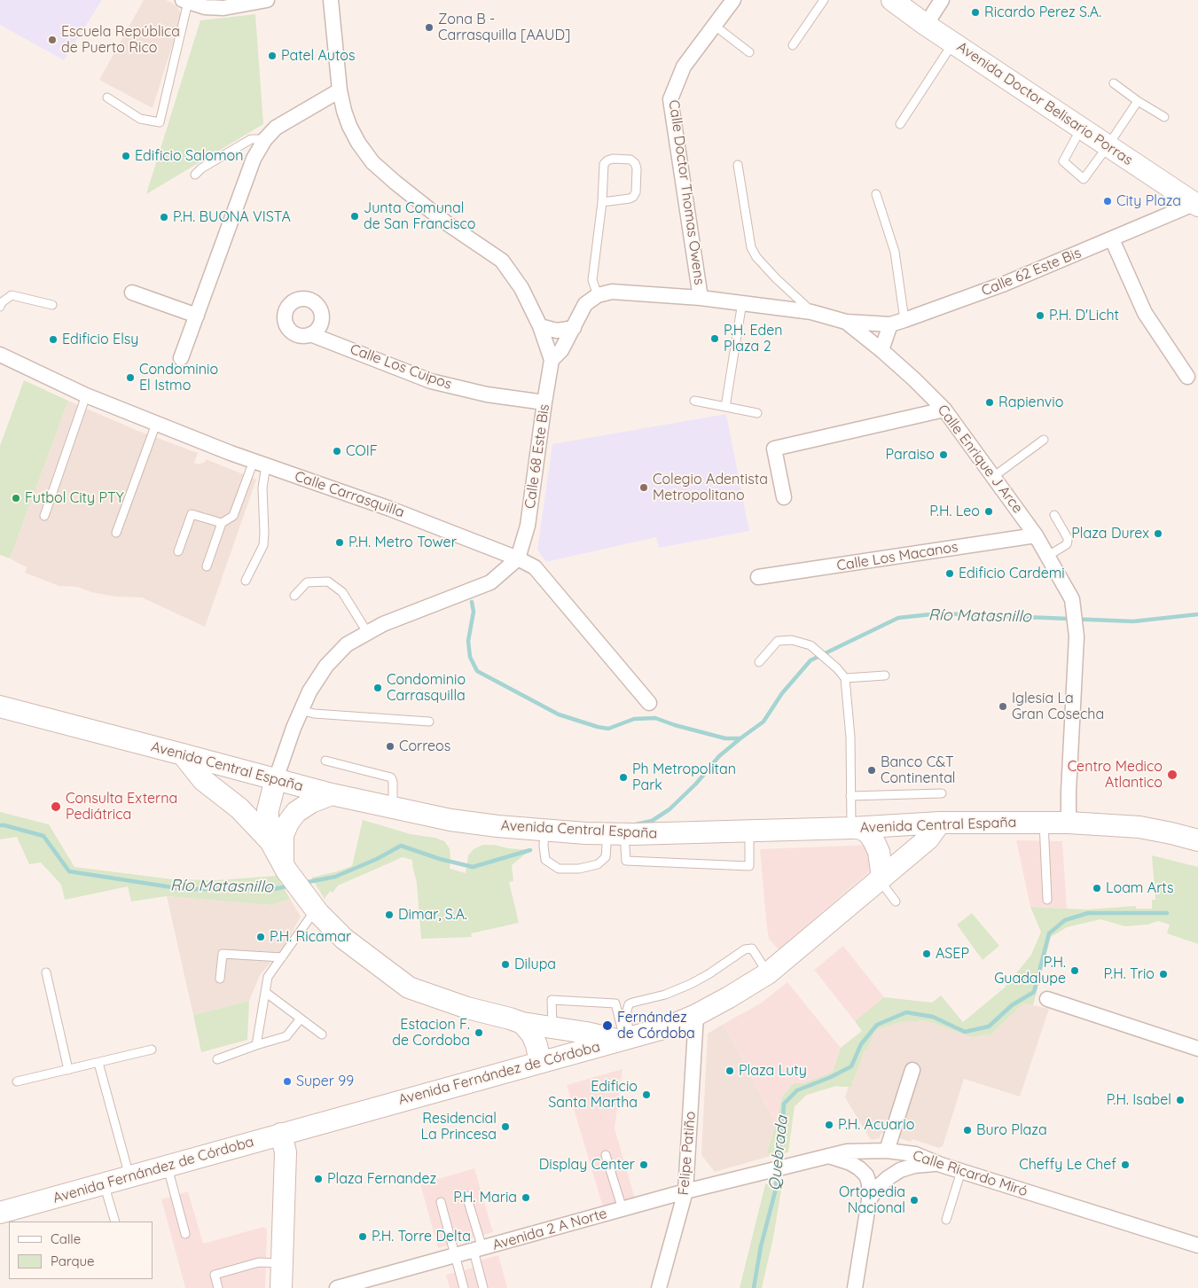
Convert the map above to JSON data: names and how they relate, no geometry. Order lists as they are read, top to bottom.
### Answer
{
  "streets": {
    "main road": ["Avenida Doctor Belisario Porras", "Avenida Central España", "Avenida Fernández de Córdoba"],
    "street": [
      "Calle Doctor Thomas Owens",
      "Calle 62 Este Bis",
      "Calle Los Cuipos",
      "Calle 68 Este Bis",
      "Calle Enrique J Arce",
      "Calle Carrasquilla",
      "Calle Los Macanos",
      "Felipe Patiño",
      "Calle Ricardo Miró",
      "Avenida 2 A Norte"
    ]
  },
  "crossings": [
    ["Avenida Doctor Belisario Porras", "Calle 62 Este Bis"],
    ["Calle Doctor Thomas Owens", "Calle Enrique J Arce"],
    ["Calle Los Cuipos", "Calle 68 Este Bis"],
    ["Calle 68 Este Bis", "Calle Carrasquilla"],
    ["Calle Enrique J Arce", "Calle Los Macanos"],
    ["Calle Enrique J Arce", "Avenida Central España"],
    ["Avenida Central España", "Avenida Fernández de Córdoba"],
    ["Avenida Fernández de Córdoba", "Felipe Patiño"],
    ["Felipe Patiño", "Calle Ricardo Miró"],
    ["Felipe Patiño", "Avenida 2 A Norte"],
    ["Calle Ricardo Miró", "Avenida 2 A Norte"]
  ],
  "water": ["Río Matasnillo", "Quebrada"],
  "places": [
    "Ricardo Perez S.A.",
    "Zona B - Carrasquilla [AAUD]",
    "Escuela República de Puerto Rico",
    "Patel Autos",
    "Edificio Salomon",
    "City Plaza",
    "Junta Comunal de San Francisco",
    "P.H. BUONA VISTA",
    "P.H. D'Licht",
    "P.H. Eden Plaza 2",
    "Edificio Elsy",
    "Condominio El Istmo",
    "Rapienvio",
    "COIF",
    "Paraiso",
    "Colegio Adentista Metropolitano",
    "Futbol City PTY",
    "P.H. Leo",
    "Plaza Durex",
    "P.H. Metro Tower",
    "Edificio Cardemi",
    "Condominio Carrasquilla",
    "Iglesia La Gran Cosecha",
    "Correos",
    "Banco C&T Continental",
    "Centro Medico Atlantico",
    "Ph Metropolitan Park",
    "Consulta Externa Pediátrica",
    "Loam Arts",
    "Dimar, S.A.",
    "P.H. Ricamar",
    "ASEP",
    "Dilupa",
    "P.H. Guadalupe",
    "P.H. Trio",
    "Fernández de Córdoba",
    "Estacion F. de Cordoba",
    "Plaza Luty",
    "Super 99",
    "Edificio Santa Martha",
    "P.H. Isabel",
    "P.H. Acuario",
    "Residencial La Princesa",
    "Buro Plaza",
    "Display Center",
    "Cheffy Le Chef",
    "Plaza Fernandez",
    "P.H. Maria",
    "Ortopedia Nacional",
    "P.H. Torre Delta"
  ],
  "legend": ["Calle", "Parque"]
}
